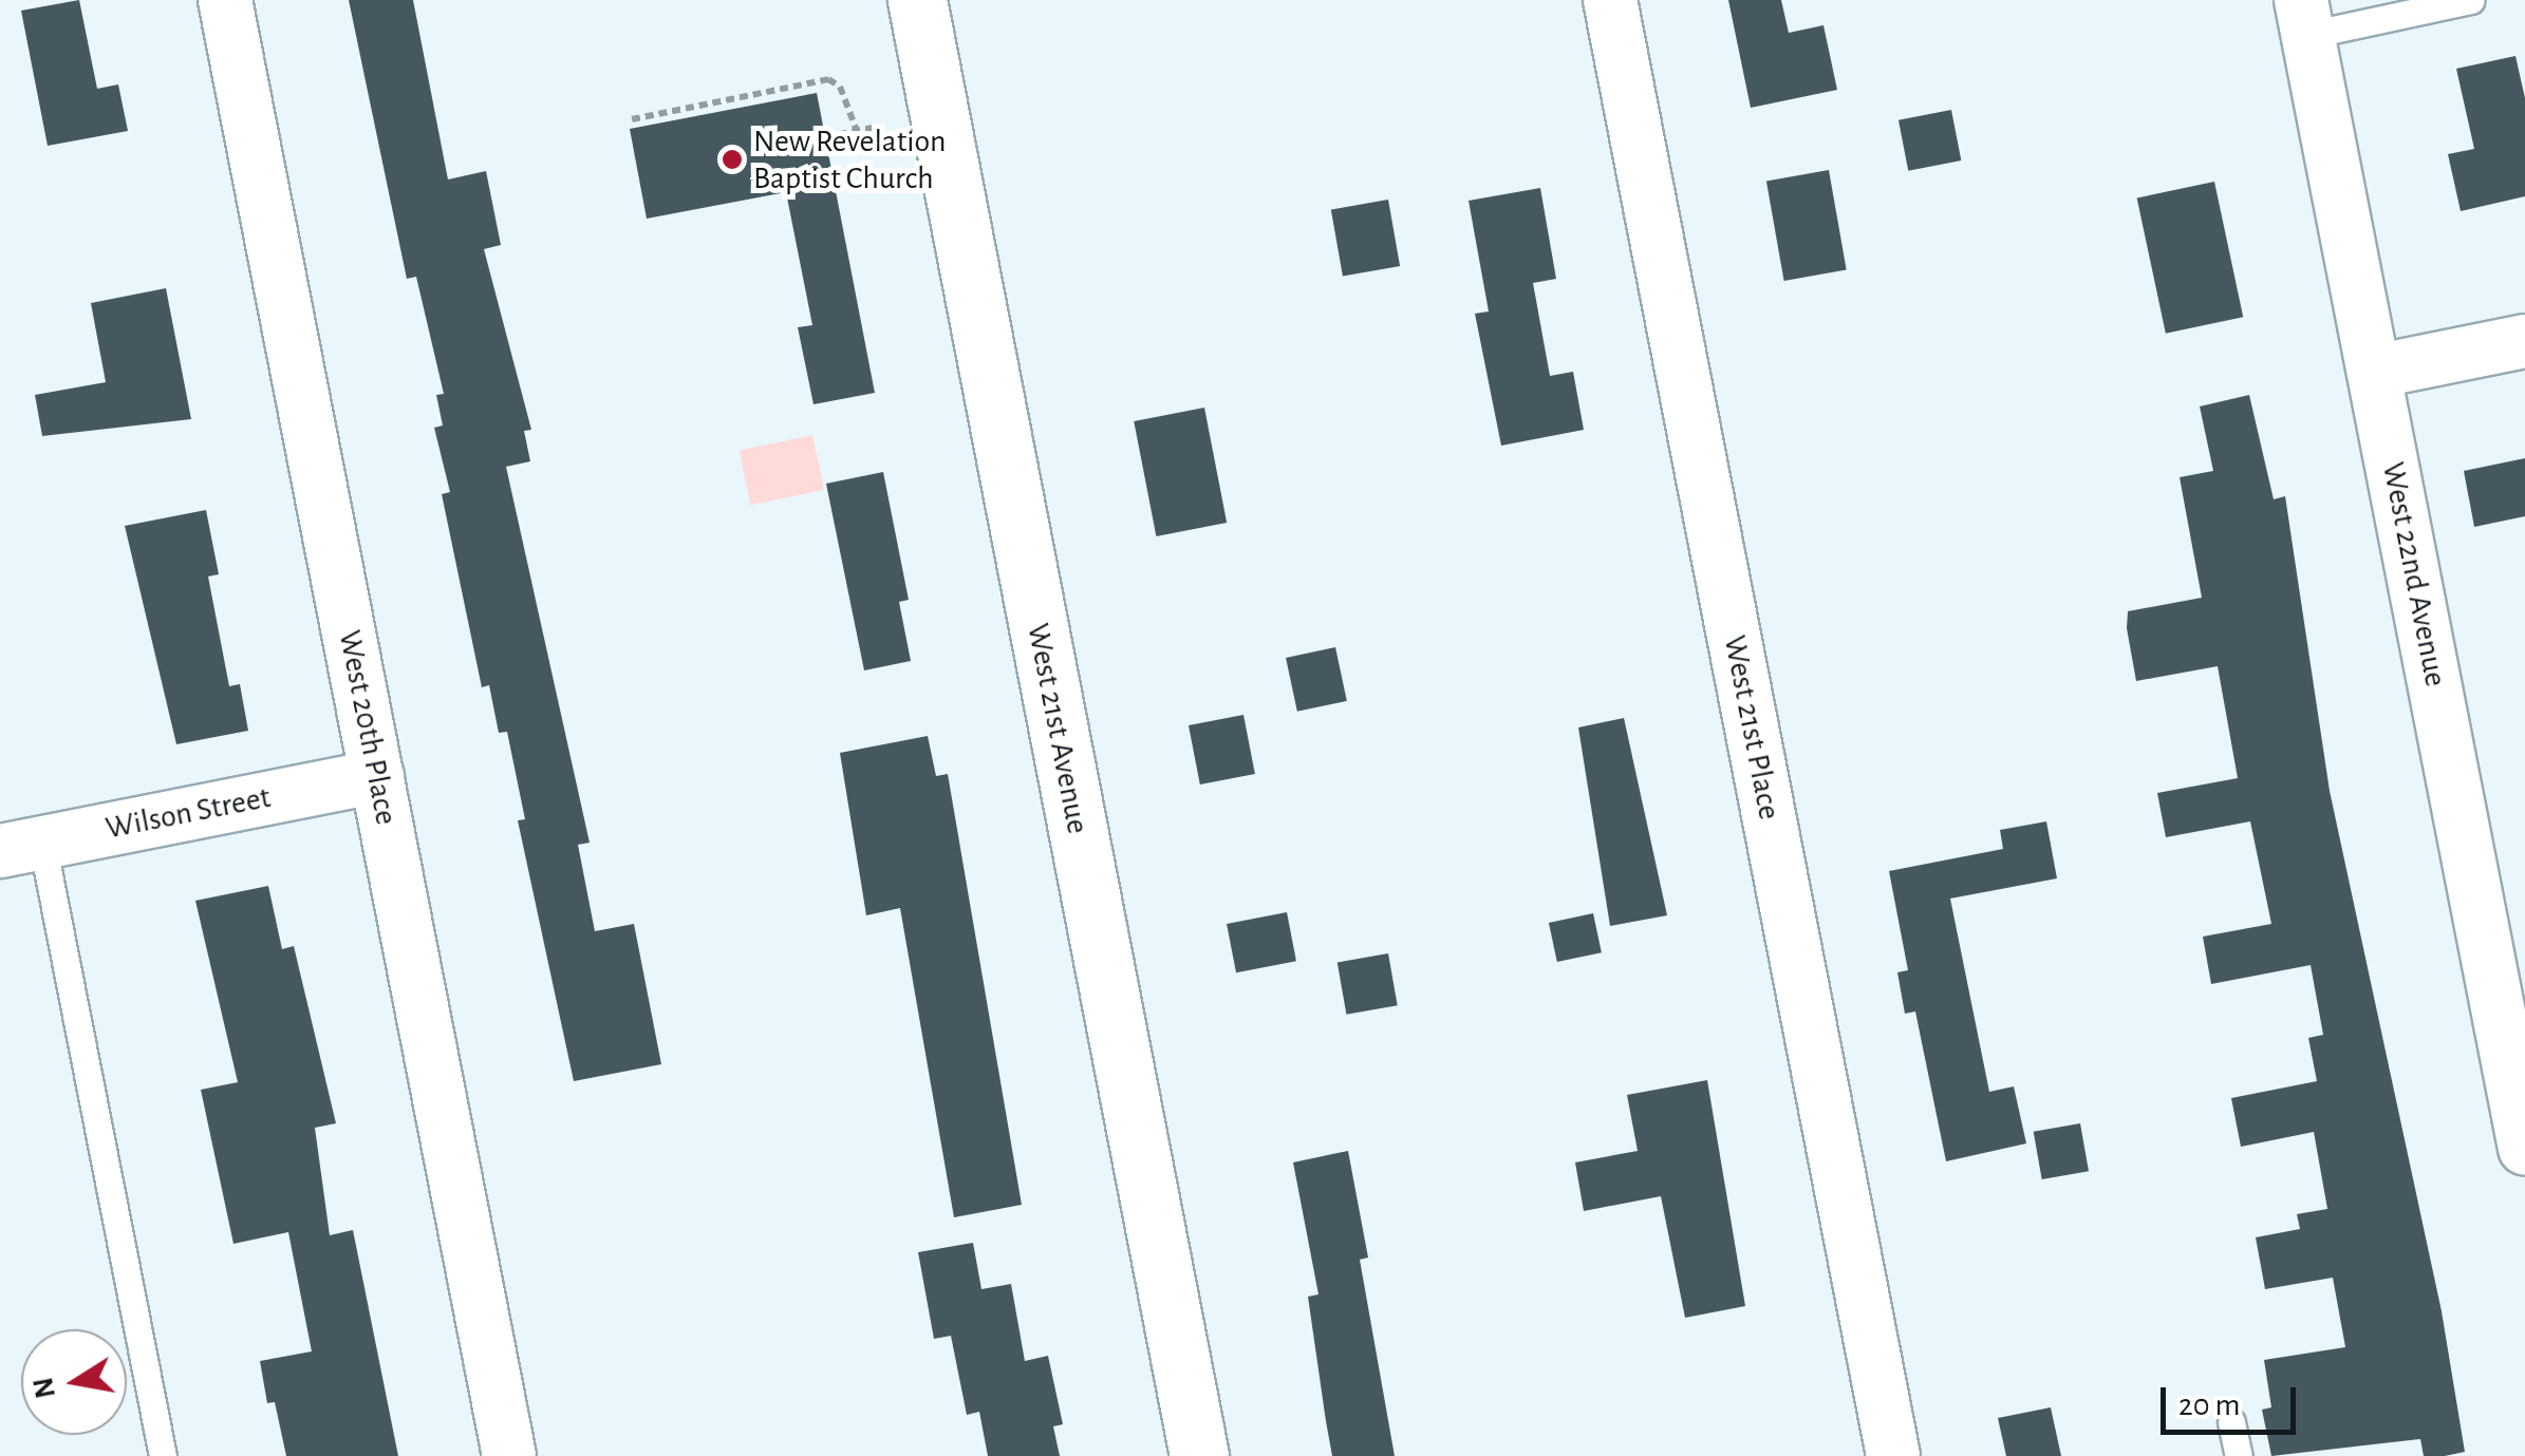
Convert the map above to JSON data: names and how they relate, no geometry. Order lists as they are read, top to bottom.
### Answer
{
  "streets": {
    "street": [
      "West 22nd Avenue",
      "West 20th Place",
      "West 21st Place",
      "West 21st Avenue",
      "Wilson Street"
    ]
  },
  "crossings": [
    ["West 20th Place", "Wilson Street"]
  ],
  "places": ["New Revelation Baptist Church"],
  "scale_bar": "20 m",
  "north": "left"
}
